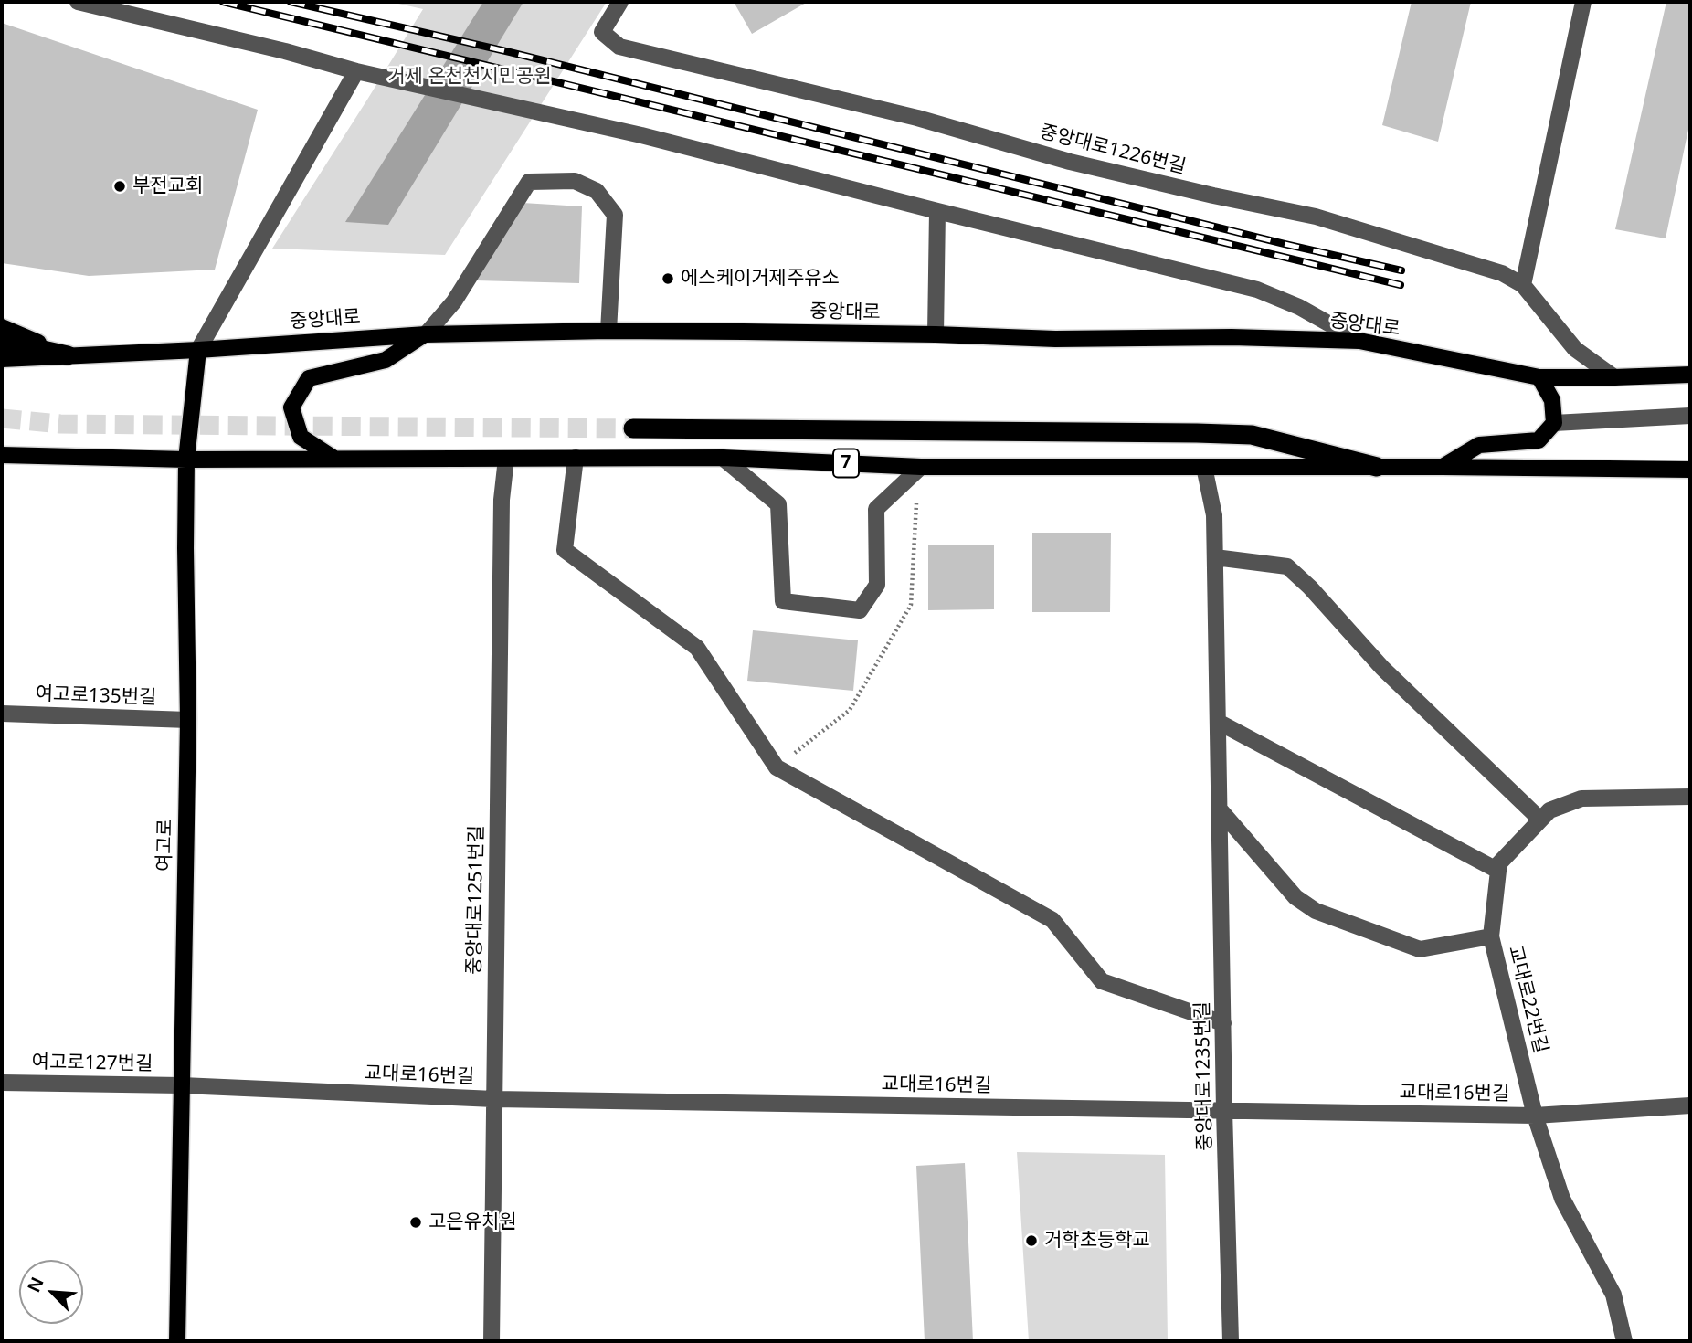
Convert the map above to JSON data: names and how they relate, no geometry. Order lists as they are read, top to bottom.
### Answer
{
  "streets": {
    "main road": ["중앙대로", "7", "여고로"],
    "street": [
      "중앙대로1226번길",
      "여고로135번길",
      "중앙대로1251번길",
      "교대로22번길",
      "여고로127번길",
      "교대로16번길",
      "중앙대로1235번길"
    ]
  },
  "crossings": [
    ["중앙대로1226번길", "중앙대로"],
    ["중앙대로", "여고로"],
    ["7", "여고로"],
    ["7", "중앙대로1251번길"],
    ["7", "중앙대로1235번길"],
    ["여고로135번길", "여고로"],
    ["여고로", "여고로127번길"],
    ["여고로", "교대로16번길"],
    ["중앙대로1251번길", "교대로16번길"],
    ["교대로22번길", "교대로16번길"],
    ["여고로127번길", "교대로16번길"],
    ["교대로16번길", "중앙대로1235번길"]
  ],
  "parks": ["거제 온천천시민공원"],
  "places": [
    "부전교회",
    "에스케이거제주유소",
    "고은유치원",
    "거학초등학교"
  ],
  "north": "top left"
}
